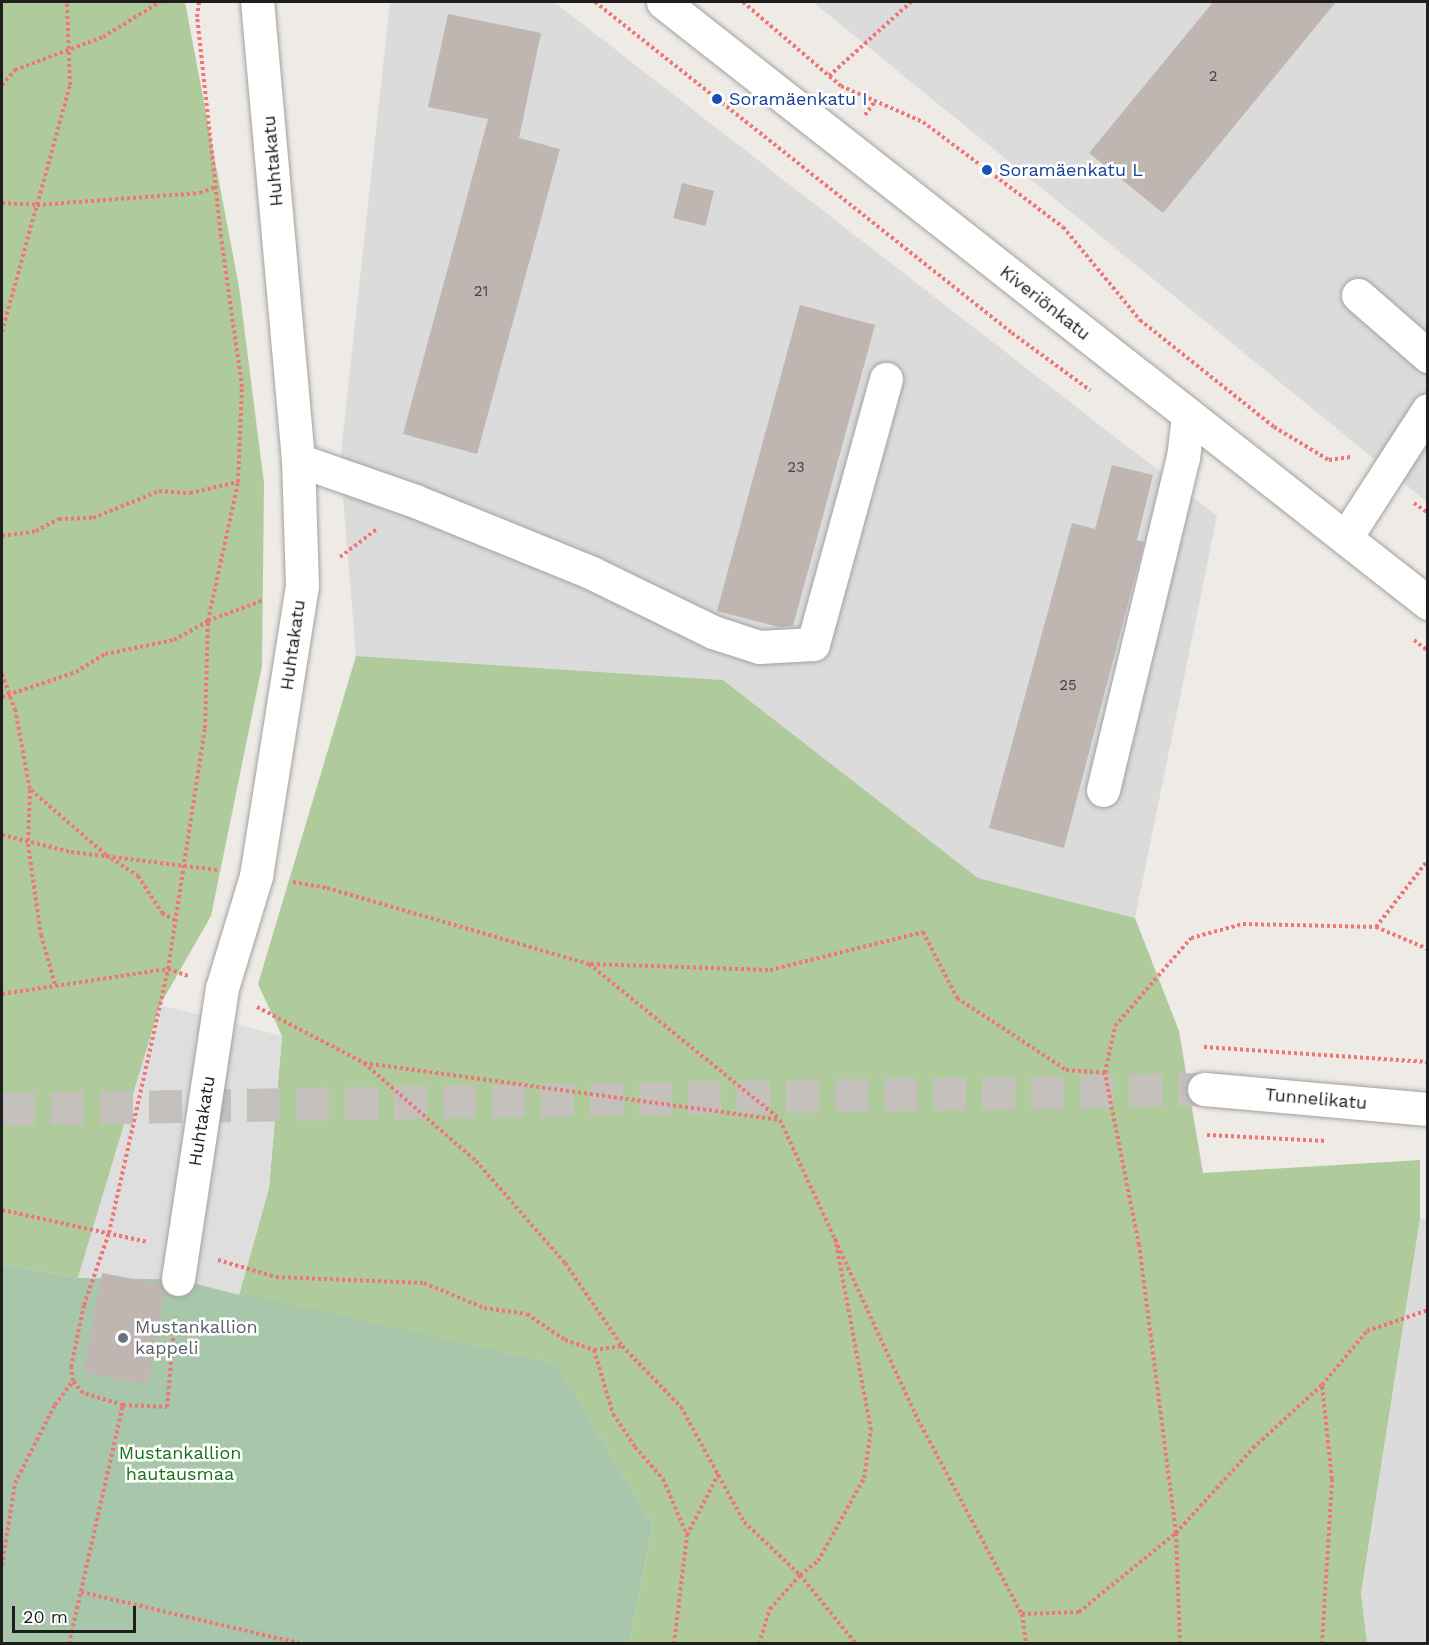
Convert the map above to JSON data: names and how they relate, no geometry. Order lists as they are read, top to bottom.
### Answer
{
  "streets": {
    "street": ["Huhtakatu", "Kiveriönkatu", "Tunnelikatu"]
  },
  "parks": ["Mustankallion hautausmaa"],
  "places": ["Soramäenkatu I", "Soramäenkatu L", "Mustankallion kappeli"],
  "house_numbers": [
    "2",
    "21",
    "23",
    "25"
  ],
  "scale_bar": "20 m"
}
